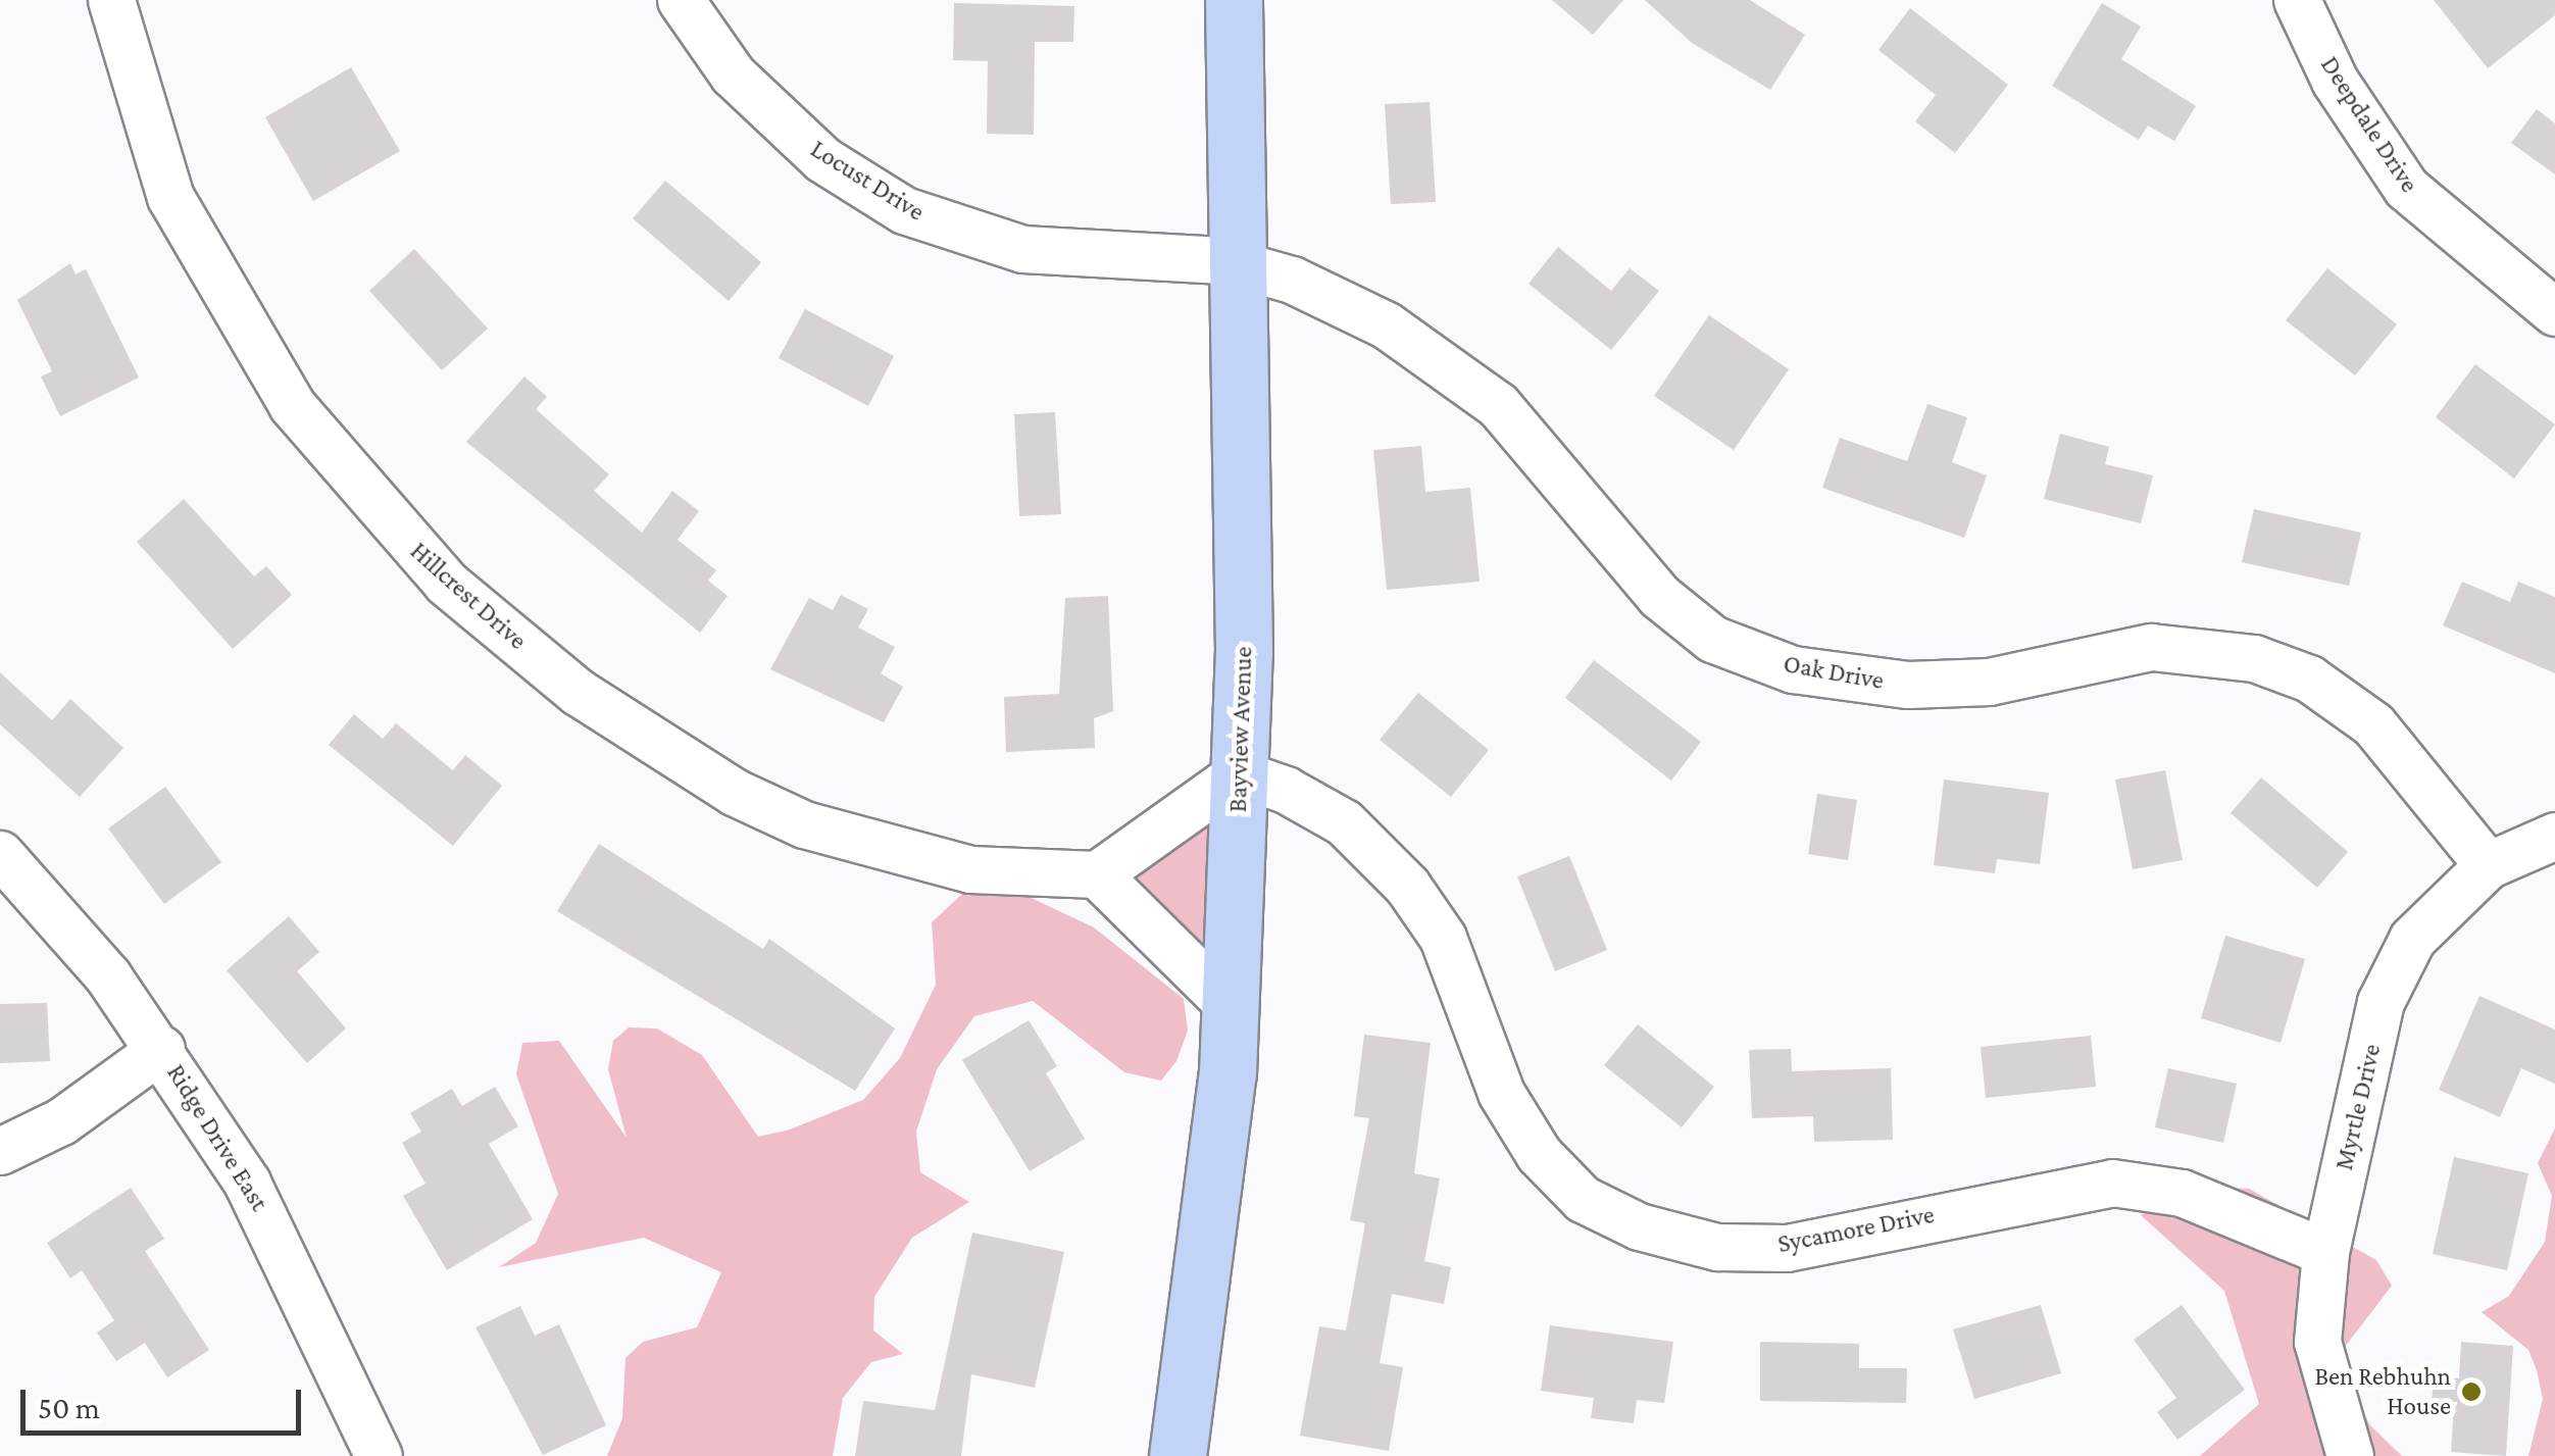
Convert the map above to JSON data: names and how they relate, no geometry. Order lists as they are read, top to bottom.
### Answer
{
  "streets": {
    "main road": ["Bayview Avenue"],
    "street": [
      "Deepdale Drive",
      "Locust Drive",
      "Hillcrest Drive",
      "Oak Drive",
      "Myrtle Drive",
      "Ridge Drive East",
      "Sycamore Drive"
    ]
  },
  "crossings": [
    ["Locust Drive", "Oak Drive"],
    ["Locust Drive", "Bayview Avenue"],
    ["Oak Drive", "Bayview Avenue"],
    ["Oak Drive", "Myrtle Drive"],
    ["Bayview Avenue", "Sycamore Drive"],
    ["Myrtle Drive", "Sycamore Drive"]
  ],
  "places": ["Ben Rebhuhn House"],
  "scale_bar": "50 m"
}
